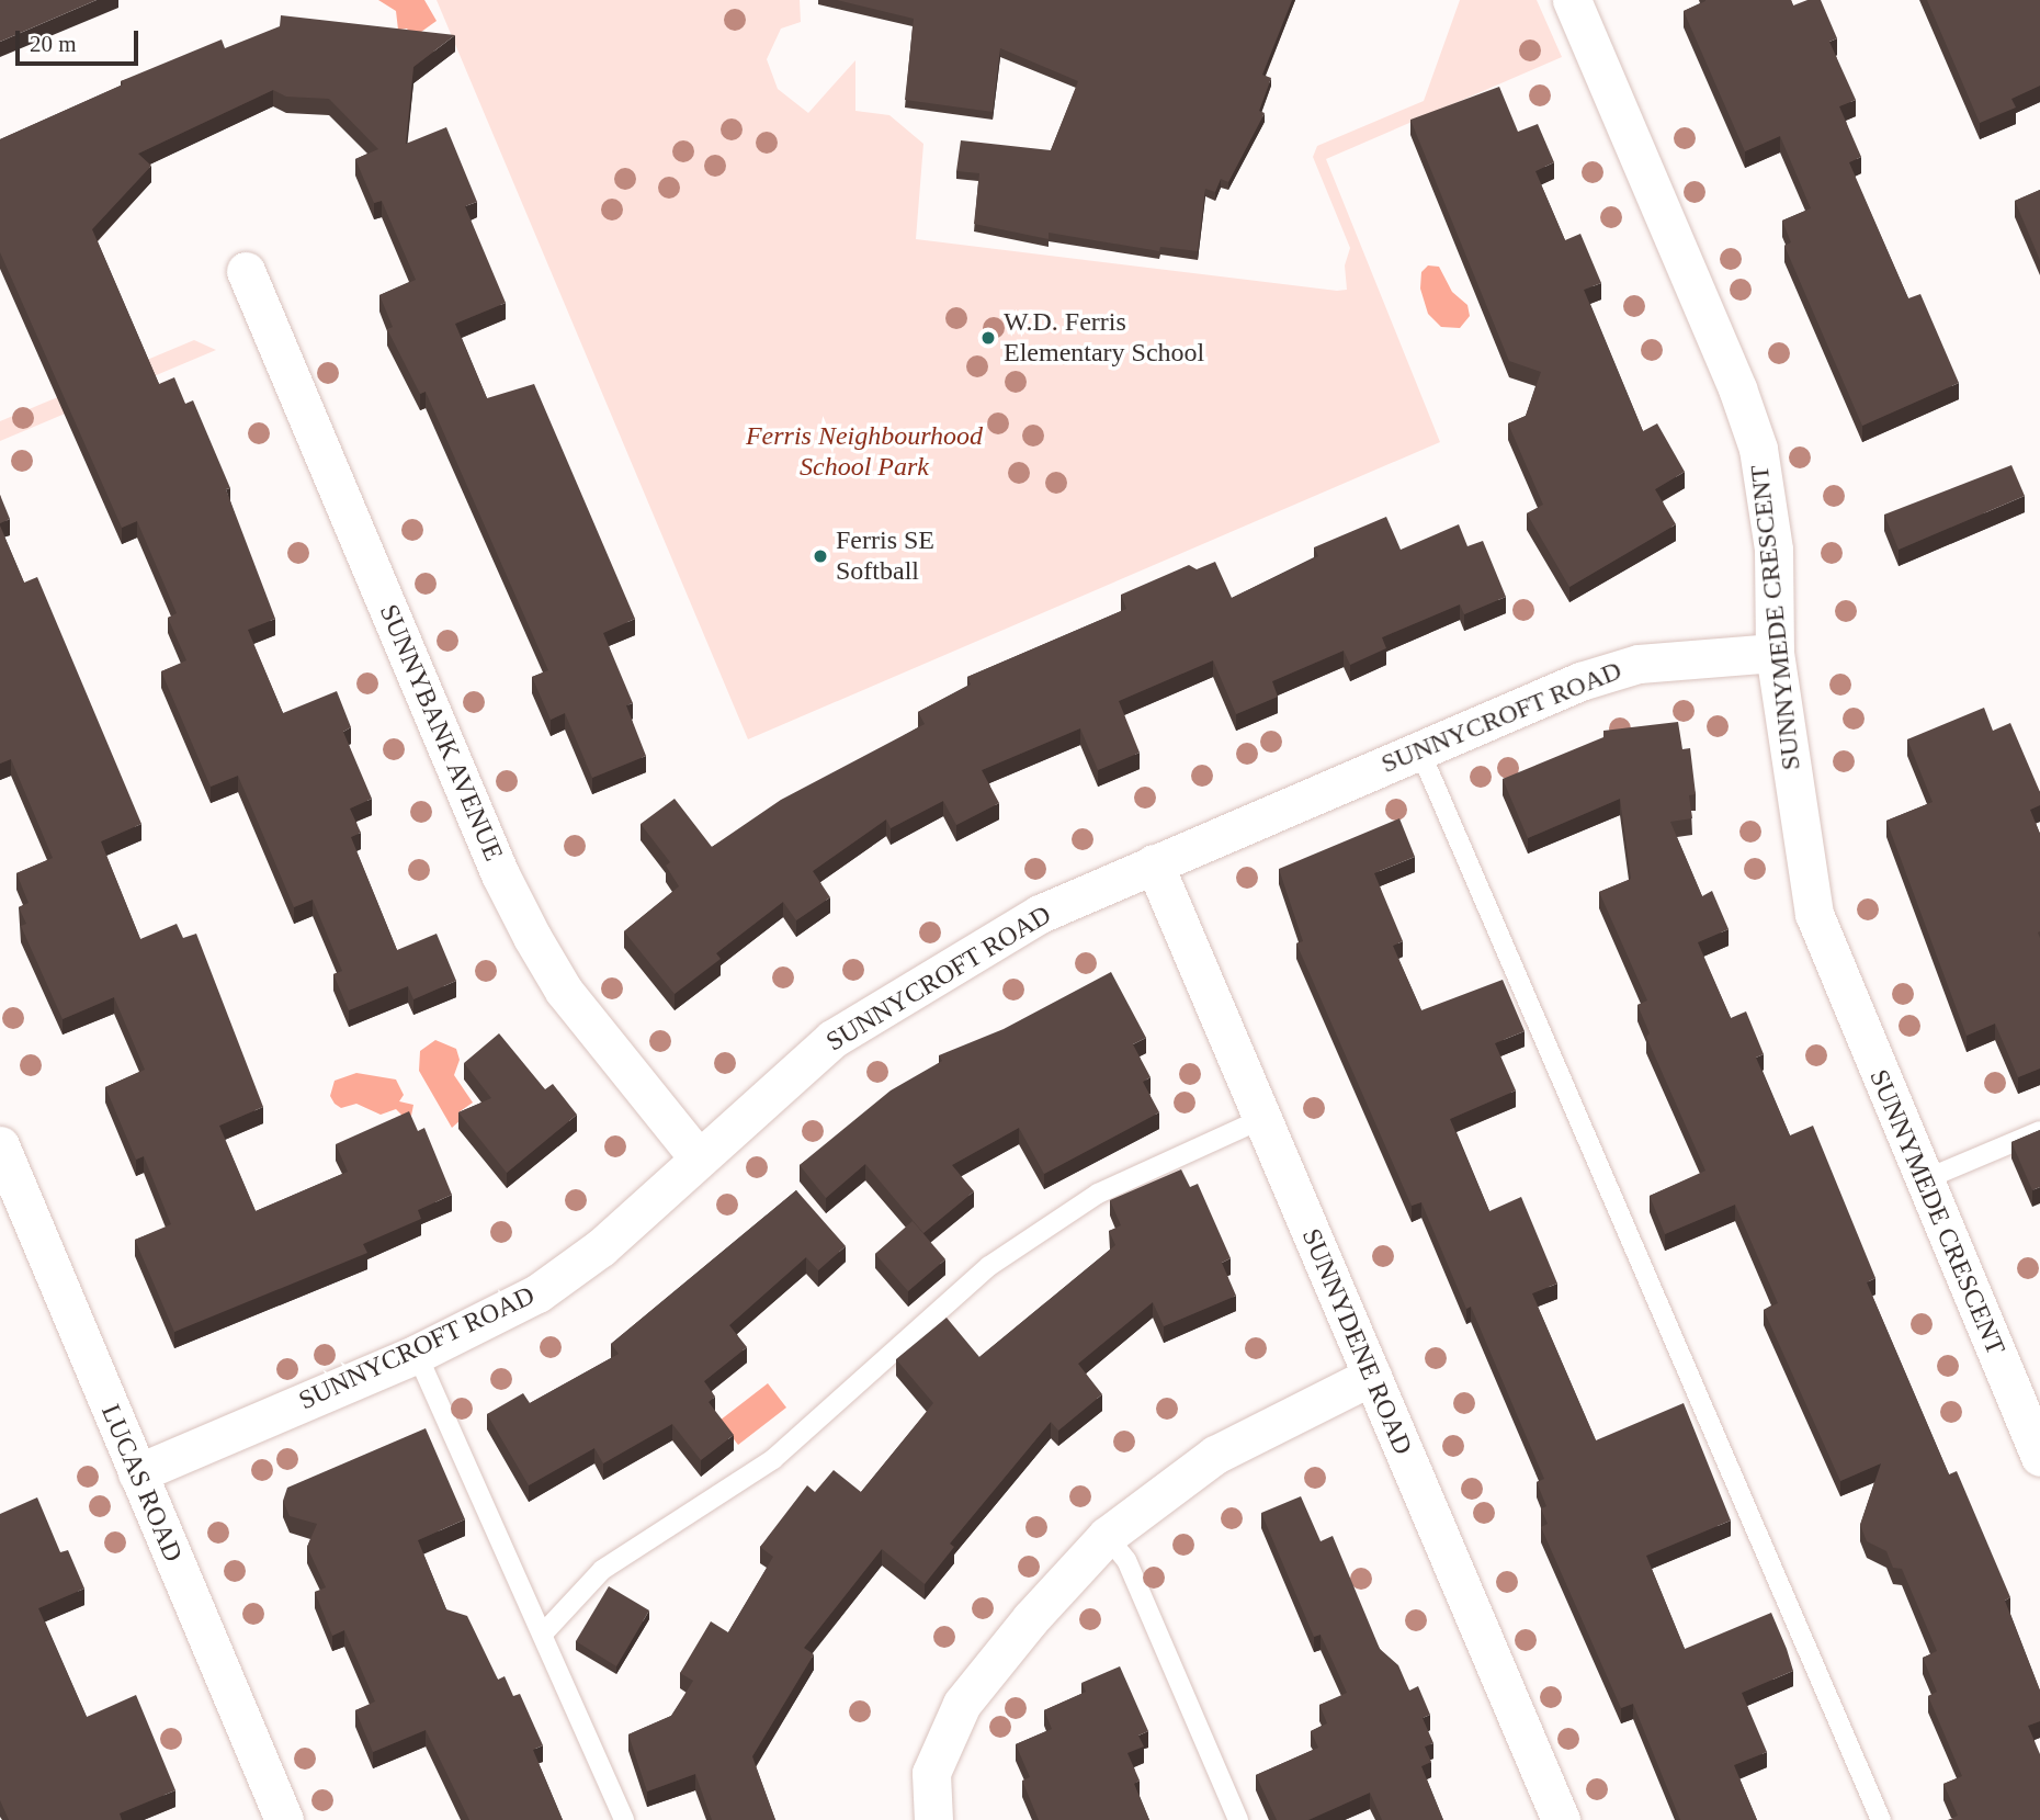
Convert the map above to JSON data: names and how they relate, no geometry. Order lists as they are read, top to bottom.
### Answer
{
  "streets": {
    "street": [
      "SUNNYMEDE CRESCENT",
      "SUNNYCROFT ROAD",
      "SUNNYBANK AVENUE",
      "SUNNYDENE ROAD",
      "LUCAS ROAD"
    ]
  },
  "crossings": [
    ["SUNNYMEDE CRESCENT", "SUNNYCROFT ROAD"],
    ["SUNNYCROFT ROAD", "SUNNYBANK AVENUE"],
    ["SUNNYCROFT ROAD", "SUNNYDENE ROAD"],
    ["SUNNYCROFT ROAD", "LUCAS ROAD"]
  ],
  "parks": ["Ferris Neighbourhood School Park"],
  "places": ["W.D. Ferris Elementary School", "Ferris SE Softball"],
  "scale_bar": "20 m"
}
